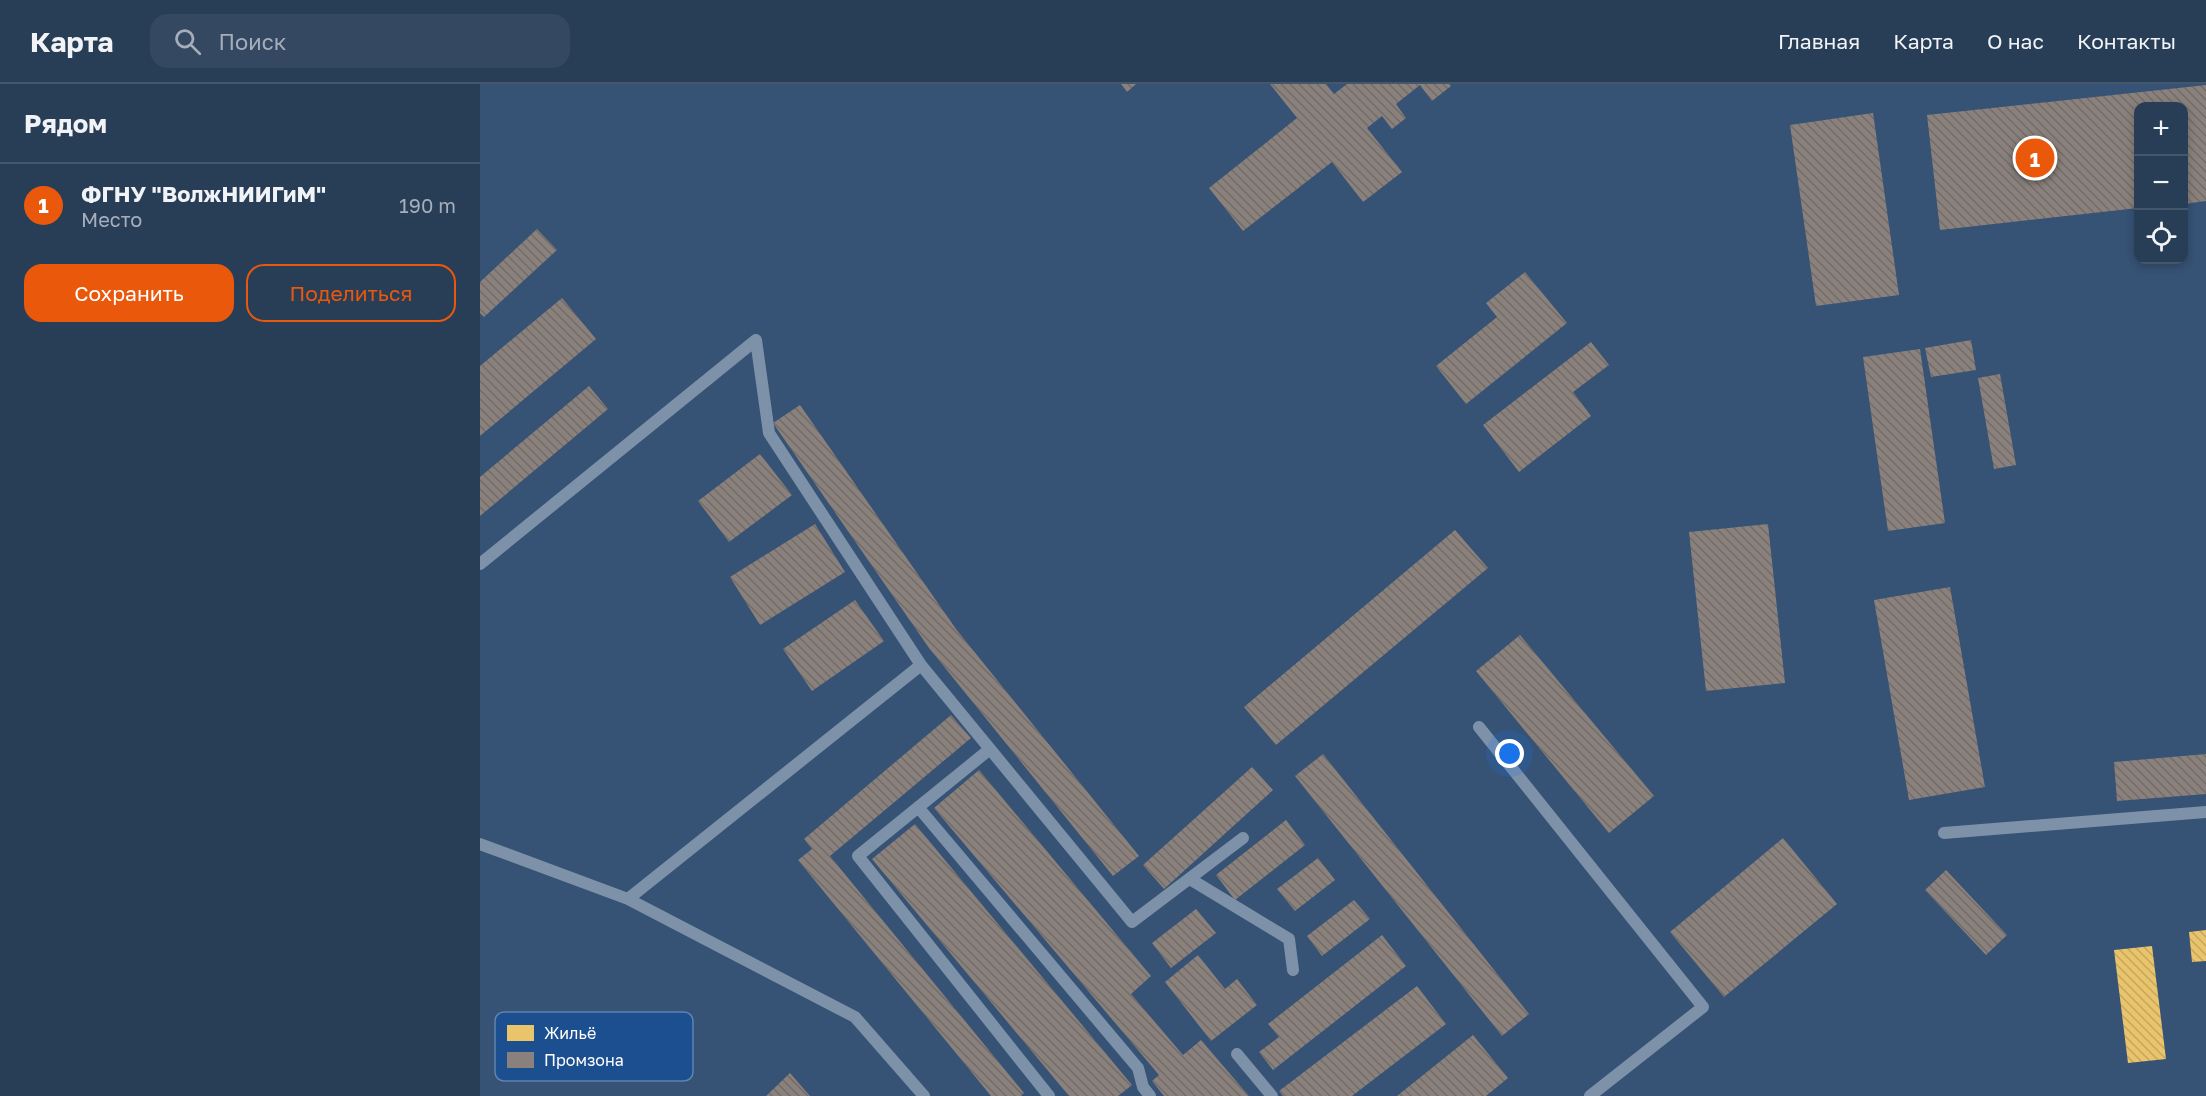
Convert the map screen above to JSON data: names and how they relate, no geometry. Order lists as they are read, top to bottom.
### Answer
{
  "legend": ["Жильё", "Промзона"],
  "page": {
    "header": "Карта",
    "search": "Поиск",
    "nav": [
      "Главная",
      "Карта",
      "О нас",
      "Контакты"
    ],
    "heading": "Рядом",
    "map_buttons": ["+", "−"],
    "pins": "1",
    "list": [
      {
        "mark": "1",
        "name": "ФГНУ \"ВолжНИИГиМ\"",
        "note": "Место",
        "value": "190 m"
      }
    ],
    "buttons": ["Сохранить", "Поделиться"]
  }
}
